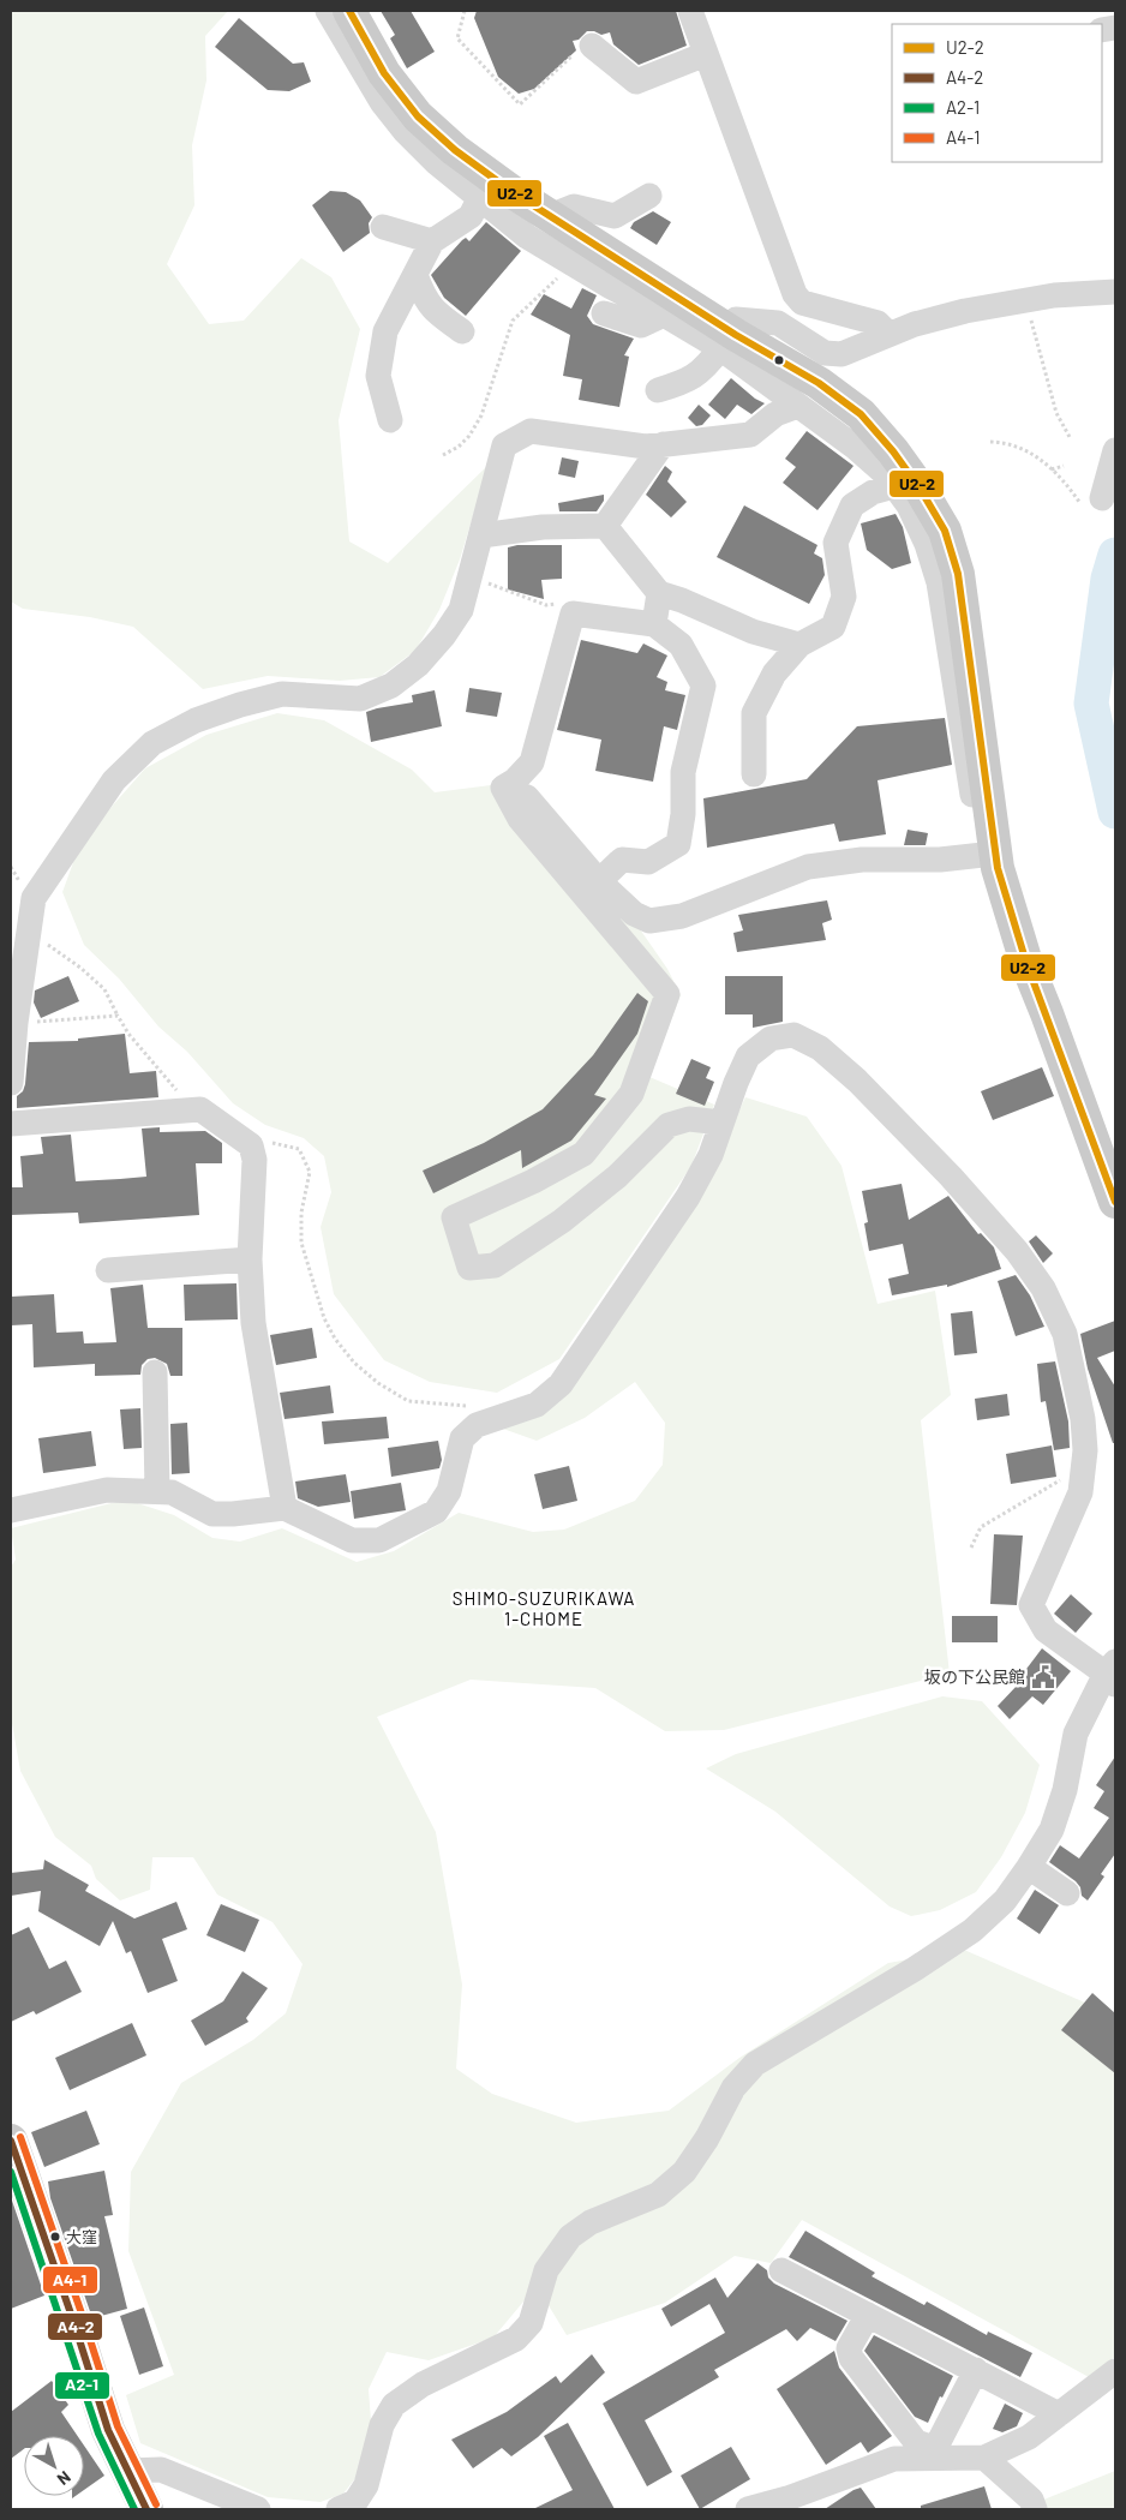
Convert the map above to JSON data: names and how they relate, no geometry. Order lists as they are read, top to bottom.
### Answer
{
  "districts": ["SHIMO-SUZURIKAWA 1-CHOME"],
  "places": {
    "public building": ["坂の下公民館"],
    "other": ["大窪"]
  },
  "lines": [
    "transit line U2-2",
    "transit line A4-1",
    "transit line A4-2",
    "transit line A2-1"
  ],
  "legend": [
    "U2-2",
    "A4-2",
    "A2-1",
    "A4-1"
  ],
  "north": "bottom right"
}
